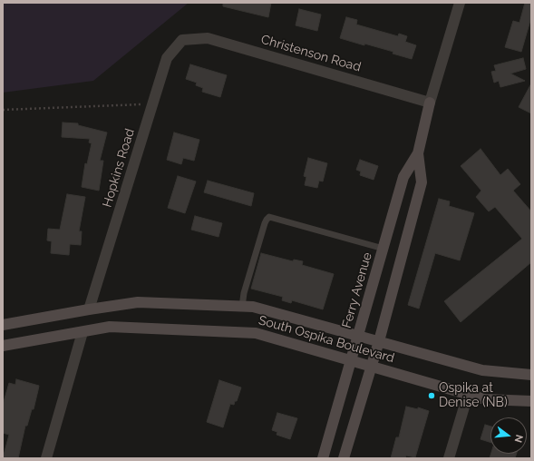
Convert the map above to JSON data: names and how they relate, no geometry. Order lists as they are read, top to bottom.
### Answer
{
  "streets": {
    "main road": ["Ferry Avenue", "South Ospika Boulevard"],
    "street": ["Christenson Road", "Hopkins Road"]
  },
  "crossings": [
    ["Christenson Road", "Hopkins Road"],
    ["Christenson Road", "Ferry Avenue"],
    ["Hopkins Road", "South Ospika Boulevard"],
    ["Ferry Avenue", "South Ospika Boulevard"]
  ],
  "places": ["Ospika at Denise (NB)"],
  "north": "right"
}
